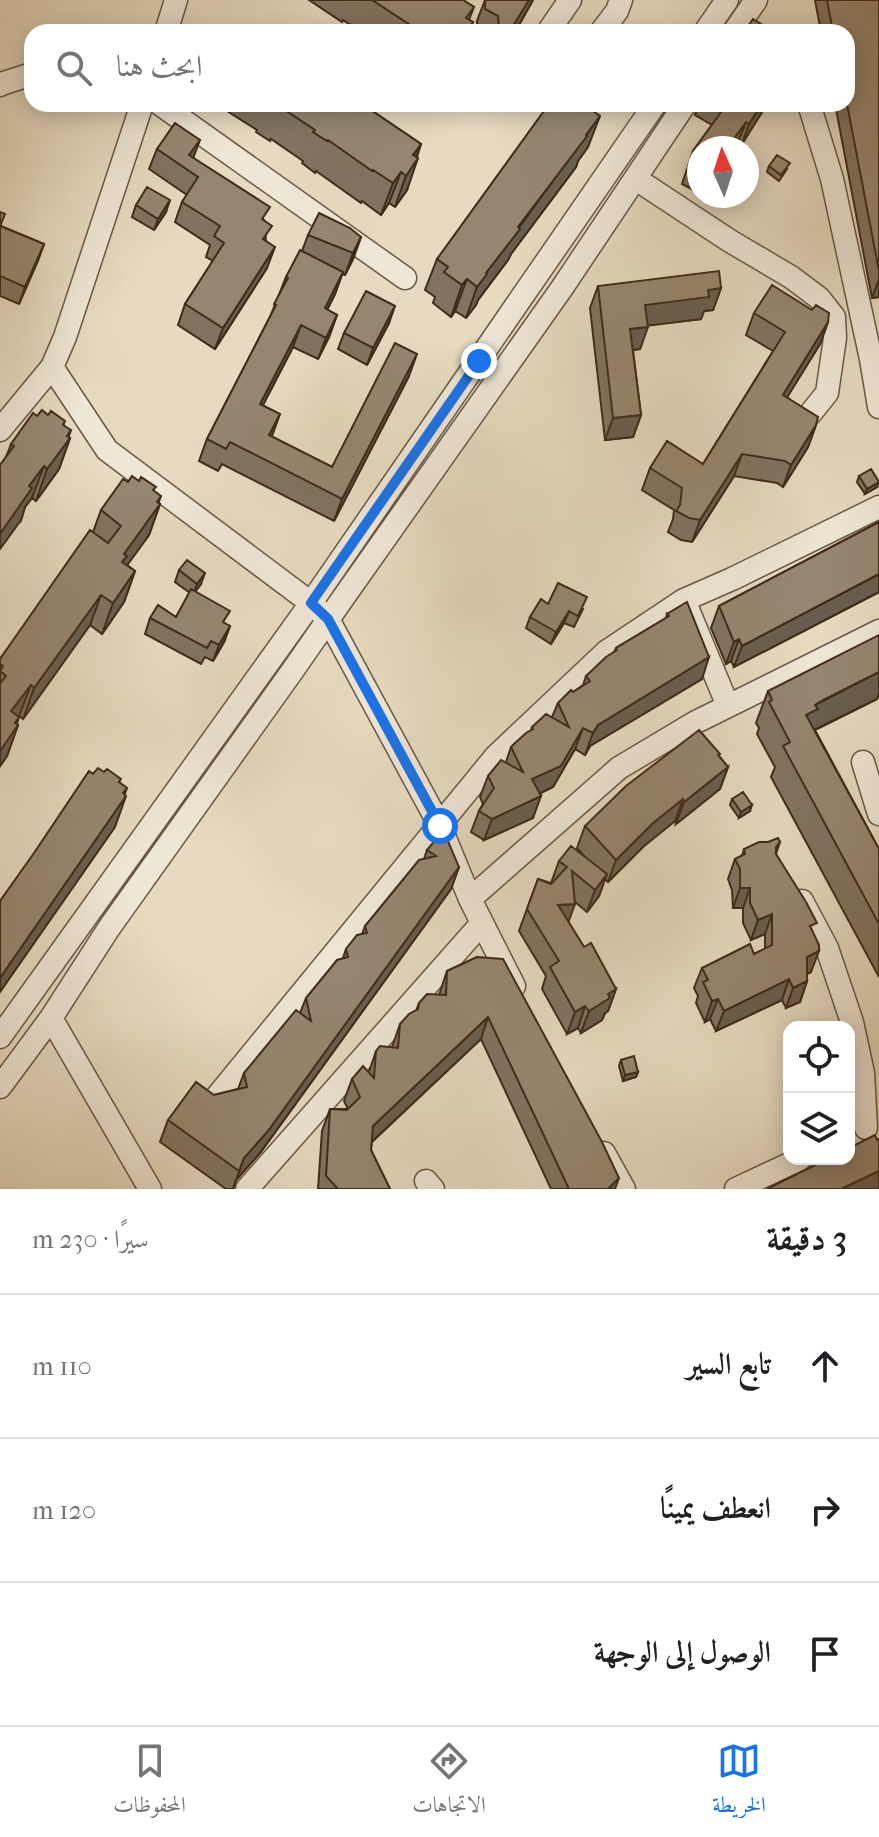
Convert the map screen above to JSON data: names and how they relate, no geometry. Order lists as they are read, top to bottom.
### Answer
{
  "north": "top",
  "page": {
    "search": "ابحث هنا",
    "heading": ["3 دقيقة", "سيرًا · 230 m"],
    "list": [
      ["تابع السير", "110 m"],
      ["انعطف يمينًا", "120 m"],
      "الوصول إلى الوجهة"
    ],
    "nav": ["الخريطة", "الاتجاهات", "المحفوظات"]
  }
}
